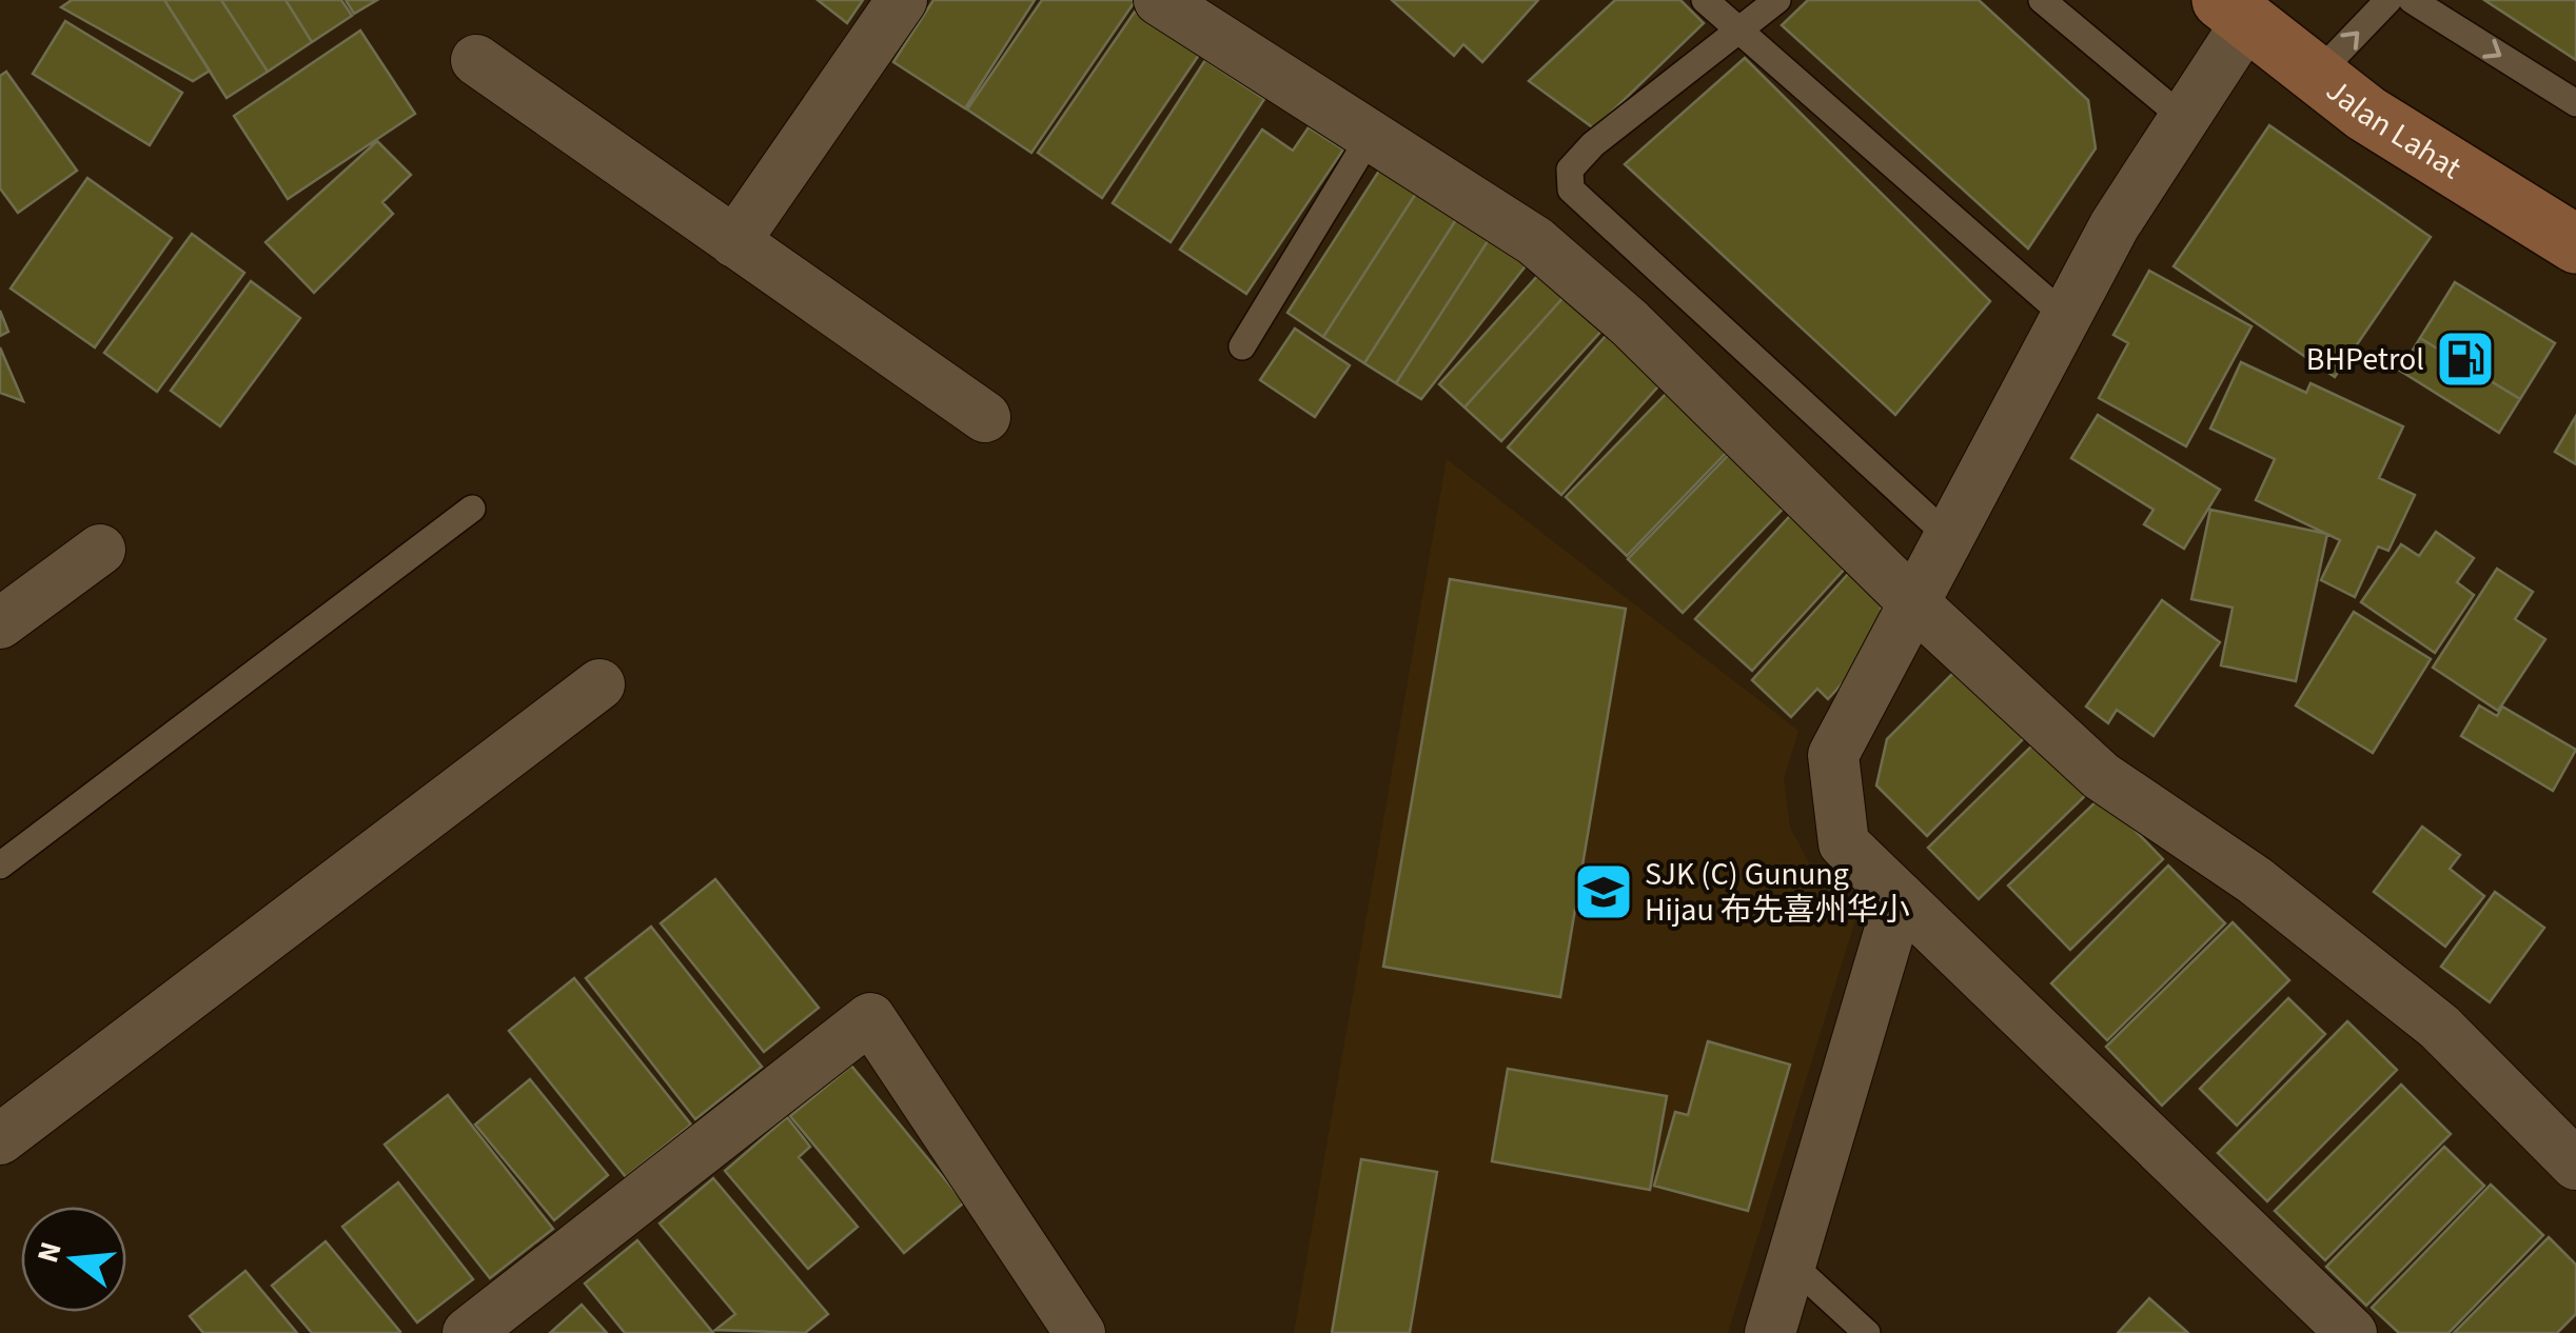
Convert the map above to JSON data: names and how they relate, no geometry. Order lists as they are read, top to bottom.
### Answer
{
  "streets": {
    "main road": ["Jalan Lahat"]
  },
  "places": {
    "fuel station": ["BHPetrol"],
    "school or university": ["SJK (C) Gunung Hijau 布先喜州华小"]
  },
  "north": "left"
}
